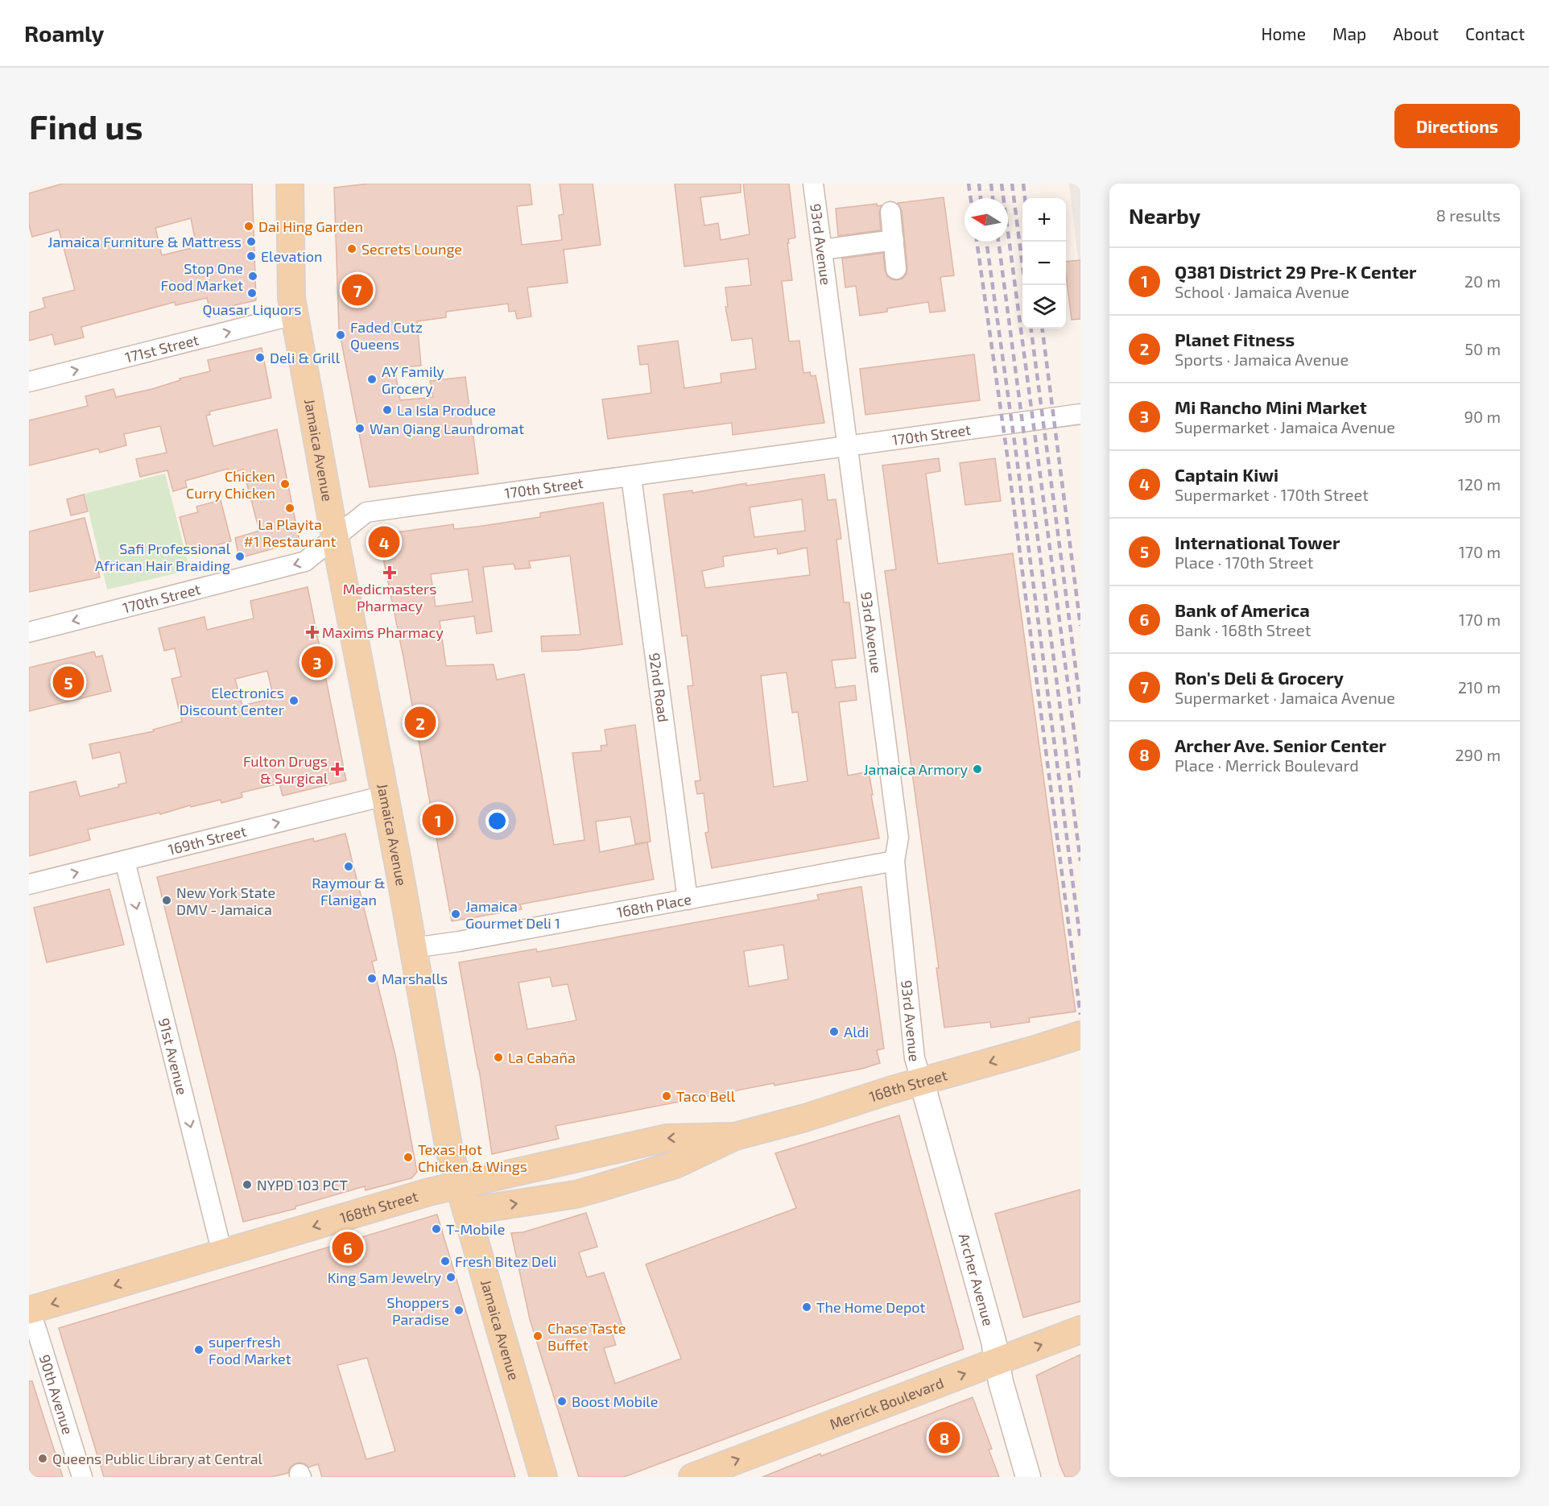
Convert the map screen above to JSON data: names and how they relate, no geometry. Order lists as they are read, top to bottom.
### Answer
{
  "streets": {
    "main road": ["Jamaica Avenue", "168th Street", "Merrick Boulevard"],
    "street": [
      "93rd Avenue",
      "171st Street",
      "170th Street",
      "92nd Road",
      "169th Street",
      "168th Place",
      "91st Avenue",
      "Archer Avenue",
      "90th Avenue"
    ]
  },
  "crossings": [
    ["93rd Avenue", "170th Street"],
    ["93rd Avenue", "168th Place"],
    ["93rd Avenue", "168th Street"],
    ["93rd Avenue", "Archer Avenue"],
    ["171st Street", "Jamaica Avenue"],
    ["170th Street", "Jamaica Avenue"],
    ["170th Street", "92nd Road"],
    ["Jamaica Avenue", "169th Street"],
    ["Jamaica Avenue", "168th Place"],
    ["Jamaica Avenue", "168th Street"],
    ["92nd Road", "168th Place"],
    ["169th Street", "91st Avenue"],
    ["91st Avenue", "168th Street"],
    ["168th Street", "Archer Avenue"],
    ["168th Street", "90th Avenue"],
    ["Archer Avenue", "Merrick Boulevard"]
  ],
  "one_way": [
    "171st Street",
    "169th Street",
    "91st Avenue",
    "Merrick Boulevard"
  ],
  "places": {
    "other": [
      "Dai Hing Garden",
      "Jamaica Furniture & Mattress",
      "Secrets Lounge",
      "Elevation",
      "Stop One Food Market",
      "Quasar Liquors",
      "Faded Cutz Queens",
      "Deli & Grill",
      "AY Family Grocery",
      "La Isla Produce",
      "Wan Qiang Laundromat",
      "Chicken Curry Chicken",
      "La Playita #1 Restaurant",
      "Safi Professional African Hair Braiding",
      "Electronics Discount Center",
      "Jamaica Armory",
      "Raymour & Flanigan",
      "New York State DMV - Jamaica",
      "Jamaica Gourmet Deli 1",
      "Marshalls",
      "Aldi",
      "La Cabaña",
      "Taco Bell",
      "Texas Hot Chicken & Wings",
      "NYPD 103 PCT",
      "T-Mobile",
      "Fresh Bitez Deli",
      "King Sam Jewelry",
      "The Home Depot",
      "Shoppers Paradise",
      "Chase Taste Buffet",
      "superfresh Food Market",
      "Boost Mobile",
      "Queens Public Library at Central"
    ],
    "health": ["Medicmasters Pharmacy", "Maxims Pharmacy", "Fulton Drugs & Surgical"]
  },
  "north": "left",
  "page": {
    "header": "Roamly",
    "nav": [
      "Home",
      "Map",
      "About",
      "Contact"
    ],
    "buttons": "Directions",
    "title": "Find us",
    "heading": ["Nearby", "8 results"],
    "map_buttons": ["+", "−"],
    "list": [
      {
        "mark": "1",
        "name": "Q381 District 29 Pre-K Center",
        "note": "School · Jamaica Avenue",
        "value": "20 m"
      },
      {
        "mark": "2",
        "name": "Planet Fitness",
        "note": "Sports · Jamaica Avenue",
        "value": "50 m"
      },
      {
        "mark": "3",
        "name": "Mi Rancho Mini Market",
        "note": "Supermarket · Jamaica Avenue",
        "value": "90 m"
      },
      {
        "mark": "4",
        "name": "Captain Kiwi",
        "note": "Supermarket · 170th Street",
        "value": "120 m"
      },
      {
        "mark": "5",
        "name": "International Tower",
        "note": "Place · 170th Street",
        "value": "170 m"
      },
      {
        "mark": "6",
        "name": "Bank of America",
        "note": "Bank · 168th Street",
        "value": "170 m"
      },
      {
        "mark": "7",
        "name": "Ron's Deli & Grocery",
        "note": "Supermarket · Jamaica Avenue",
        "value": "210 m"
      },
      {
        "mark": "8",
        "name": "Archer Ave. Senior Center",
        "note": "Place · Merrick Boulevard",
        "value": "290 m"
      }
    ],
    "pins": [
      "7",
      "4",
      "3",
      "5",
      "2",
      "1",
      "6",
      "8"
    ]
  }
}
